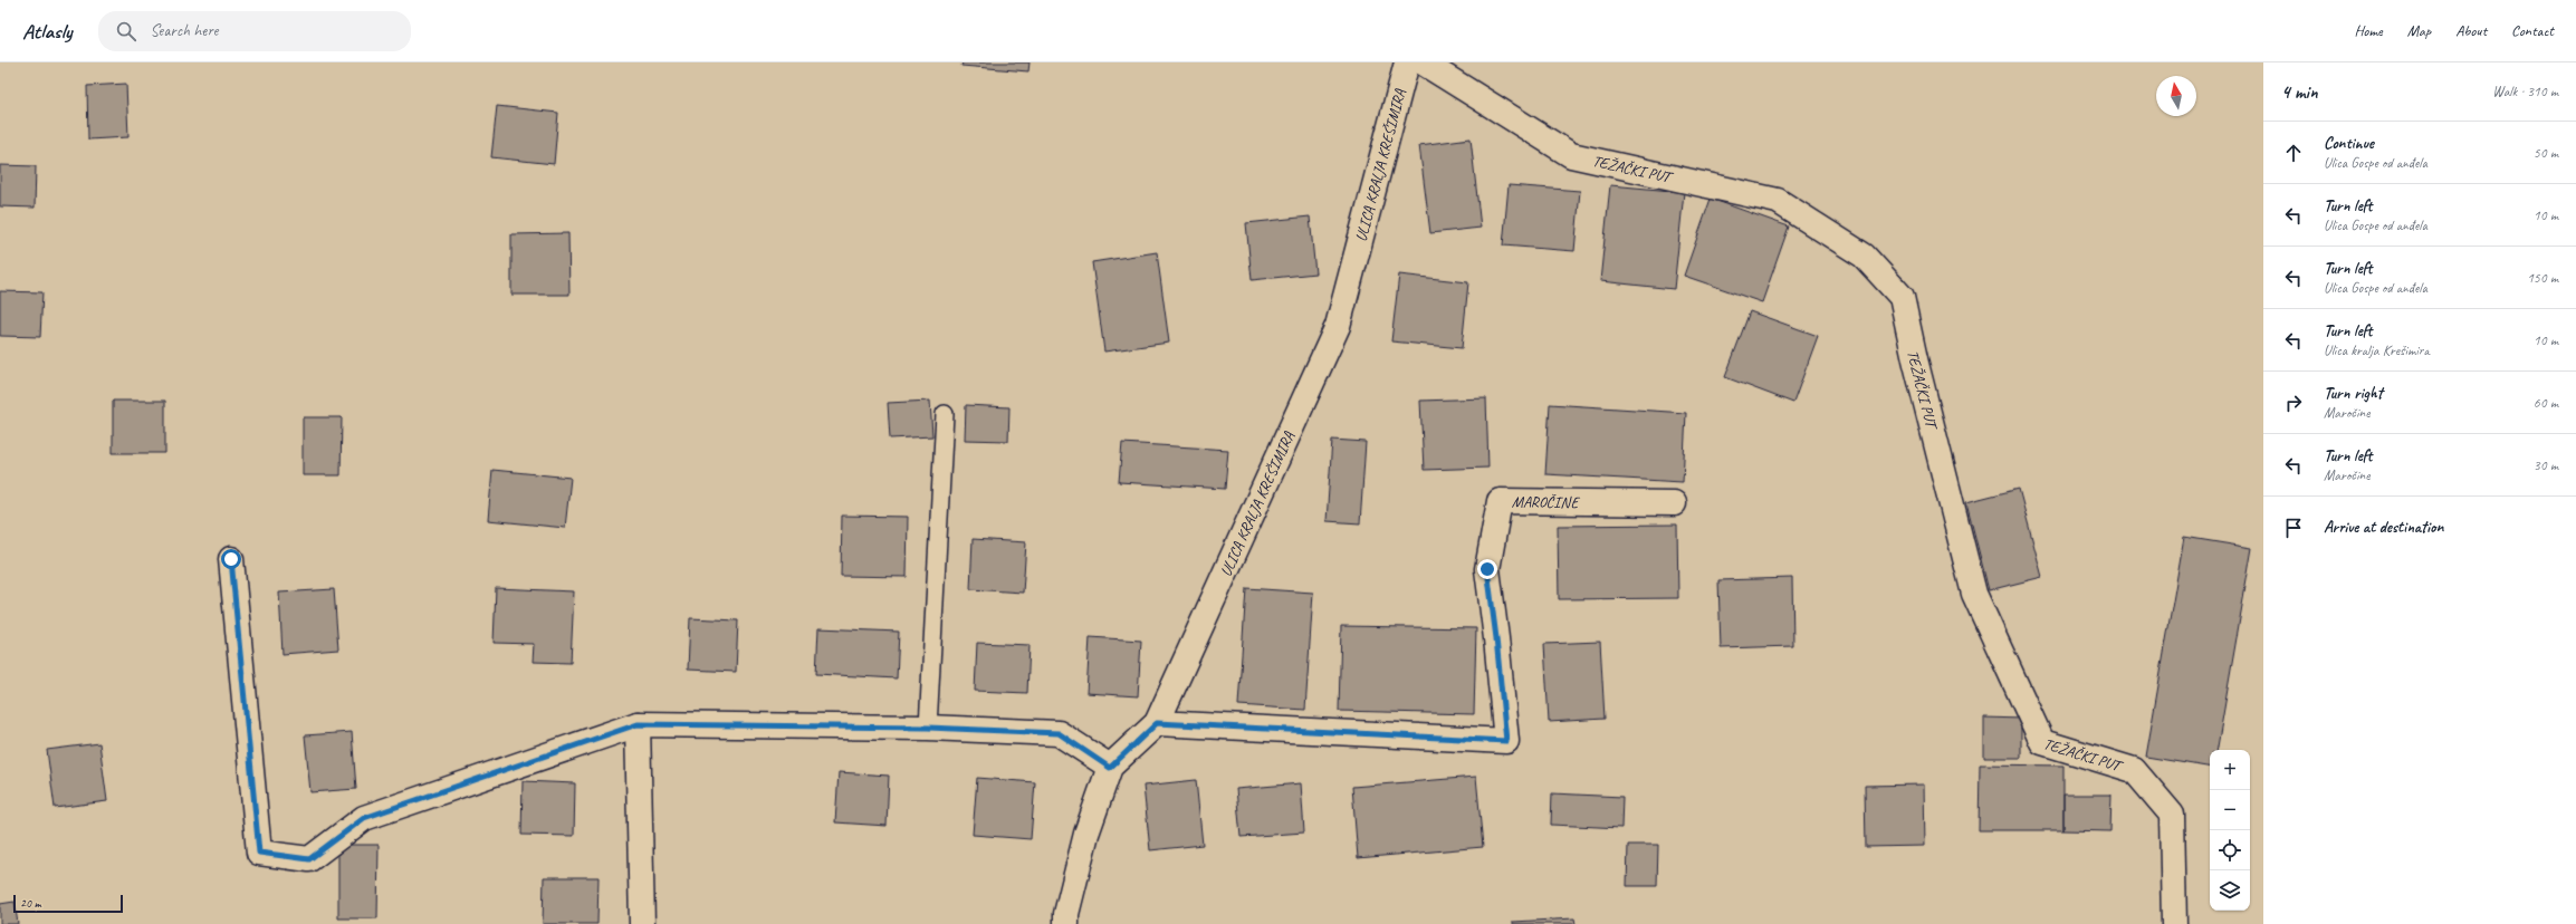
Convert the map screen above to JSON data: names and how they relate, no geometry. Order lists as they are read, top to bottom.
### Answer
{
  "streets": {
    "street": ["ULICA KRALJA KREŠIMIRA", "TEŽAČKI PUT", "MAROČINE"]
  },
  "crossings": [
    ["ULICA KRALJA KREŠIMIRA", "MAROČINE"]
  ],
  "scale_bar": "20 m",
  "north": "top",
  "page": {
    "header": "Atlasly",
    "search": "Search here",
    "nav": [
      "Home",
      "Map",
      "About",
      "Contact"
    ],
    "heading": ["4 min", "Walk · 310 m"],
    "list": [
      ["Continue", "Ulica Gospe od anđela", "50 m"],
      ["Turn left", "Ulica Gospe od anđela", "10 m"],
      ["Turn left", "Ulica Gospe od anđela", "150 m"],
      ["Turn left", "Ulica kralja Krešimira", "10 m"],
      ["Turn right", "Maročine", "60 m"],
      ["Turn left", "Maročine", "30 m"],
      "Arrive at destination"
    ],
    "map_buttons": ["+", "−"],
    "scale": "20 m"
  }
}
